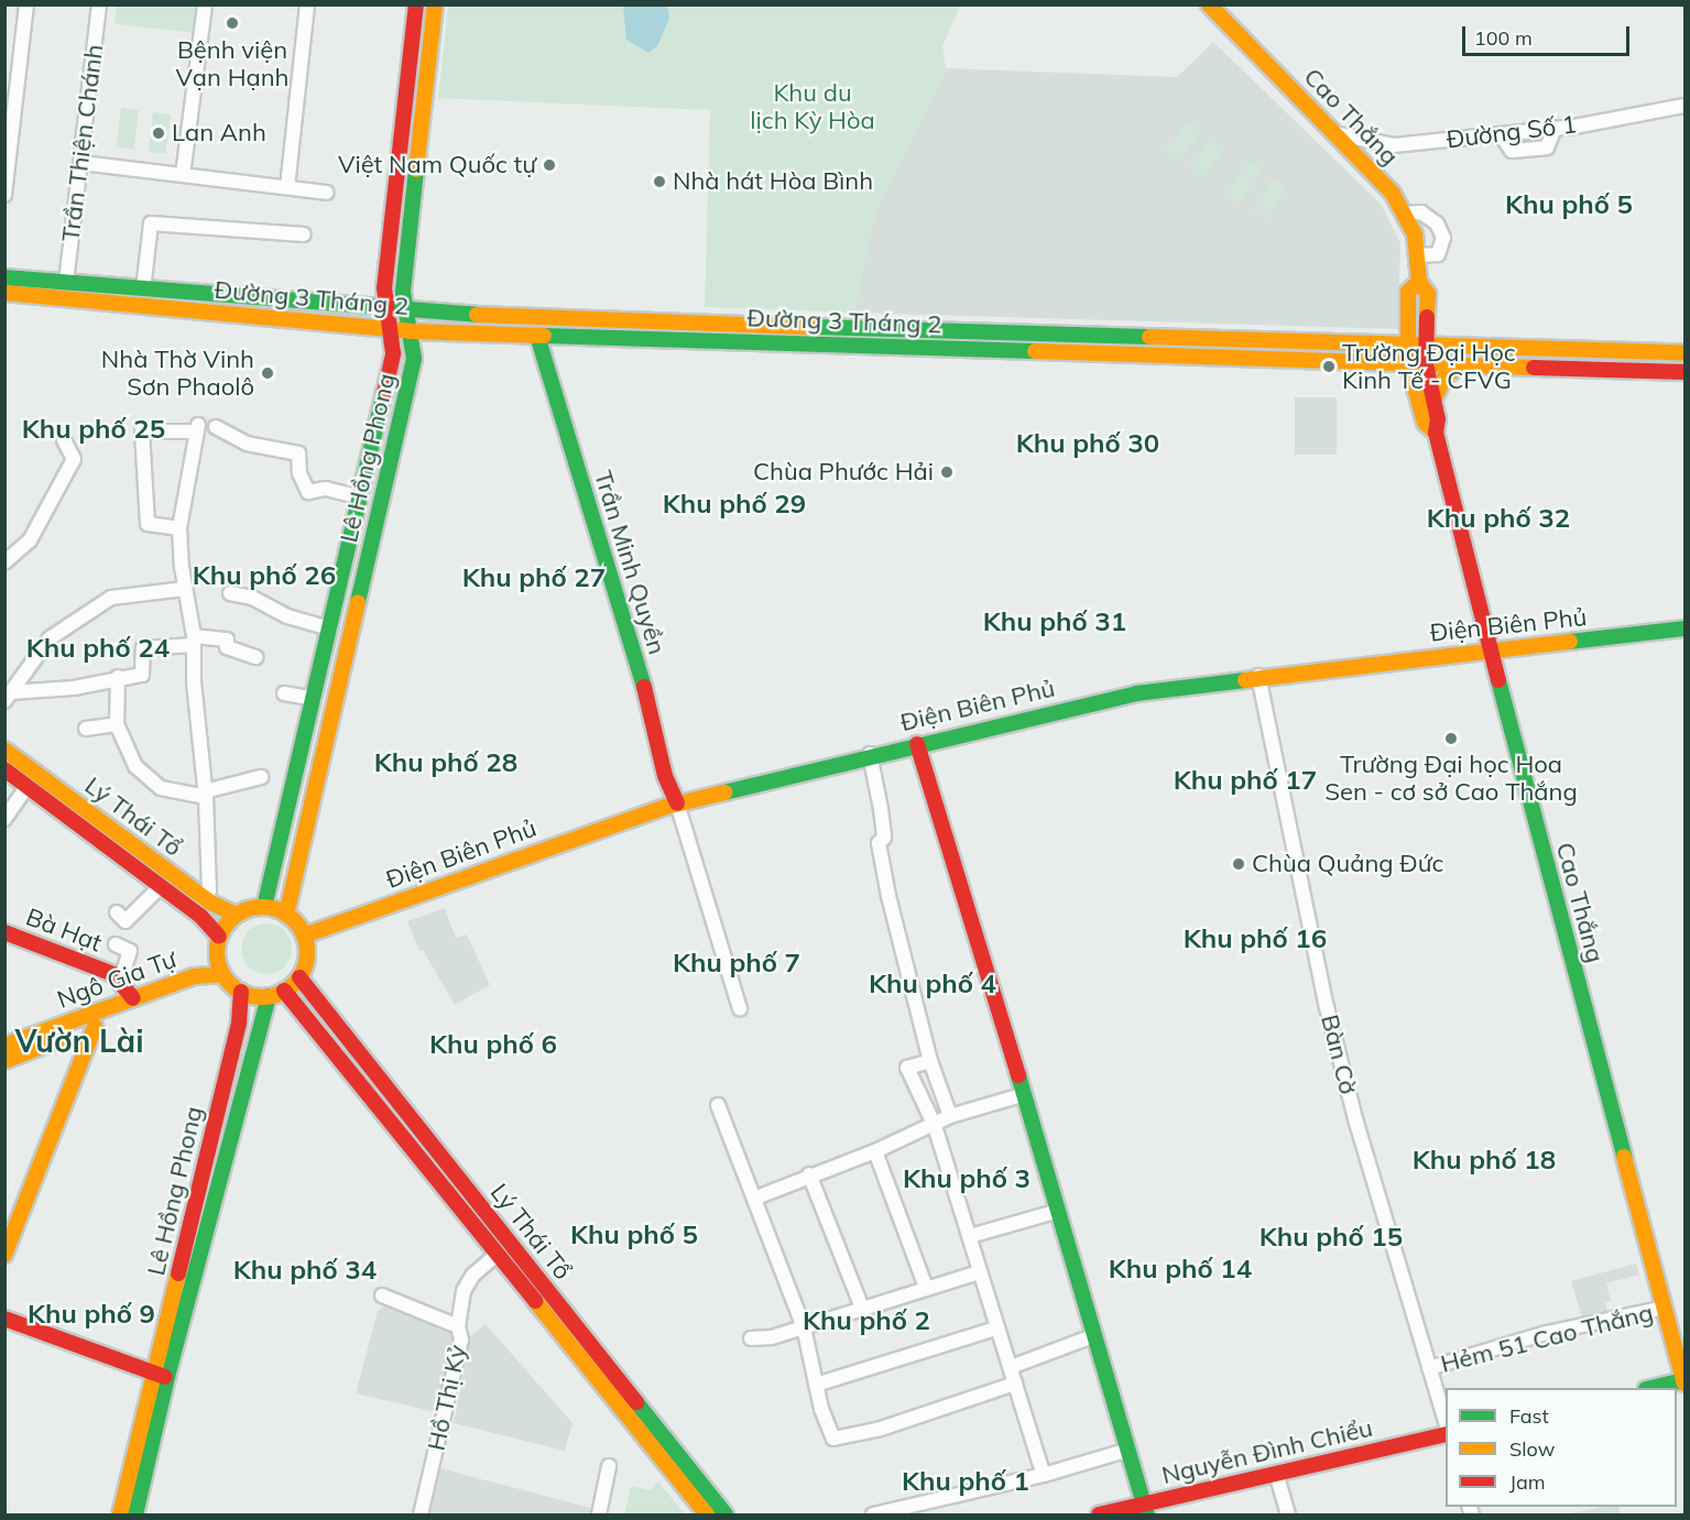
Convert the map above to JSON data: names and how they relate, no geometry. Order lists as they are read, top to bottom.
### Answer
{
  "streets": {
    "main road": [
      "Cao Thắng",
      "Đường 3 Tháng 2",
      "Lê Hồng Phong",
      "Trần Minh Quyền",
      "Điện Biên Phủ",
      "Lý Thái Tổ",
      "Bà Hạt",
      "Ngô Gia Tự",
      "Nguyễn Đình Chiểu"
    ],
    "street": [
      "Đường Số 1",
      "Trần Thiện Chánh",
      "Bàn Cờ",
      "Hẻm 51 Cao Thắng",
      "Hồ Thị Kỷ"
    ]
  },
  "crossings": [
    ["Cao Thắng", "Đường Số 1"],
    ["Cao Thắng", "Đường 3 Tháng 2"],
    ["Cao Thắng", "Điện Biên Phủ"],
    ["Cao Thắng", "Hẻm 51 Cao Thắng"],
    ["Trần Thiện Chánh", "Đường 3 Tháng 2"],
    ["Đường 3 Tháng 2", "Lê Hồng Phong"],
    ["Đường 3 Tháng 2", "Trần Minh Quyền"],
    ["Lê Hồng Phong", "Điện Biên Phủ"],
    ["Lê Hồng Phong", "Lý Thái Tổ"],
    ["Lê Hồng Phong", "Ngô Gia Tự"],
    ["Trần Minh Quyền", "Điện Biên Phủ"],
    ["Điện Biên Phủ", "Lý Thái Tổ"],
    ["Điện Biên Phủ", "Ngô Gia Tự"],
    ["Điện Biên Phủ", "Bàn Cờ"],
    ["Lý Thái Tổ", "Ngô Gia Tự"],
    ["Lý Thái Tổ", "Hồ Thị Kỷ"],
    ["Bà Hạt", "Ngô Gia Tự"],
    ["Bàn Cờ", "Hẻm 51 Cao Thắng"]
  ],
  "districts": [
    "Khu phố 5",
    "Khu phố 25",
    "Khu phố 30",
    "Khu phố 29",
    "Khu phố 32",
    "Khu phố 26",
    "Khu phố 27",
    "Khu phố 31",
    "Khu phố 24",
    "Khu phố 28",
    "Khu phố 17",
    "Khu phố 16",
    "Khu phố 7",
    "Khu phố 4",
    "Vườn Lài",
    "Khu phố 6",
    "Khu phố 18",
    "Khu phố 3",
    "Khu phố 5",
    "Khu phố 15",
    "Khu phố 14",
    "Khu phố 34",
    "Khu phố 9",
    "Khu phố 2",
    "Khu phố 1"
  ],
  "parks": ["Khu du lịch Kỳ Hòa"],
  "places": [
    "Bệnh viện Vạn Hạnh",
    "Lan Anh",
    "Việt Nam Quốc tự",
    "Nhà hát Hòa Bình",
    "Trường Đại Học Kinh Tế - CFVG",
    "Nhà Thờ Vinh Sơn Phaolô",
    "Chùa Phước Hải",
    "Trường Đại học Hoa Sen - cơ sở Cao Thắng",
    "Chùa Quảng Đức"
  ],
  "legend": ["Fast", "Slow", "Jam"],
  "scale_bar": "100 m"
}
